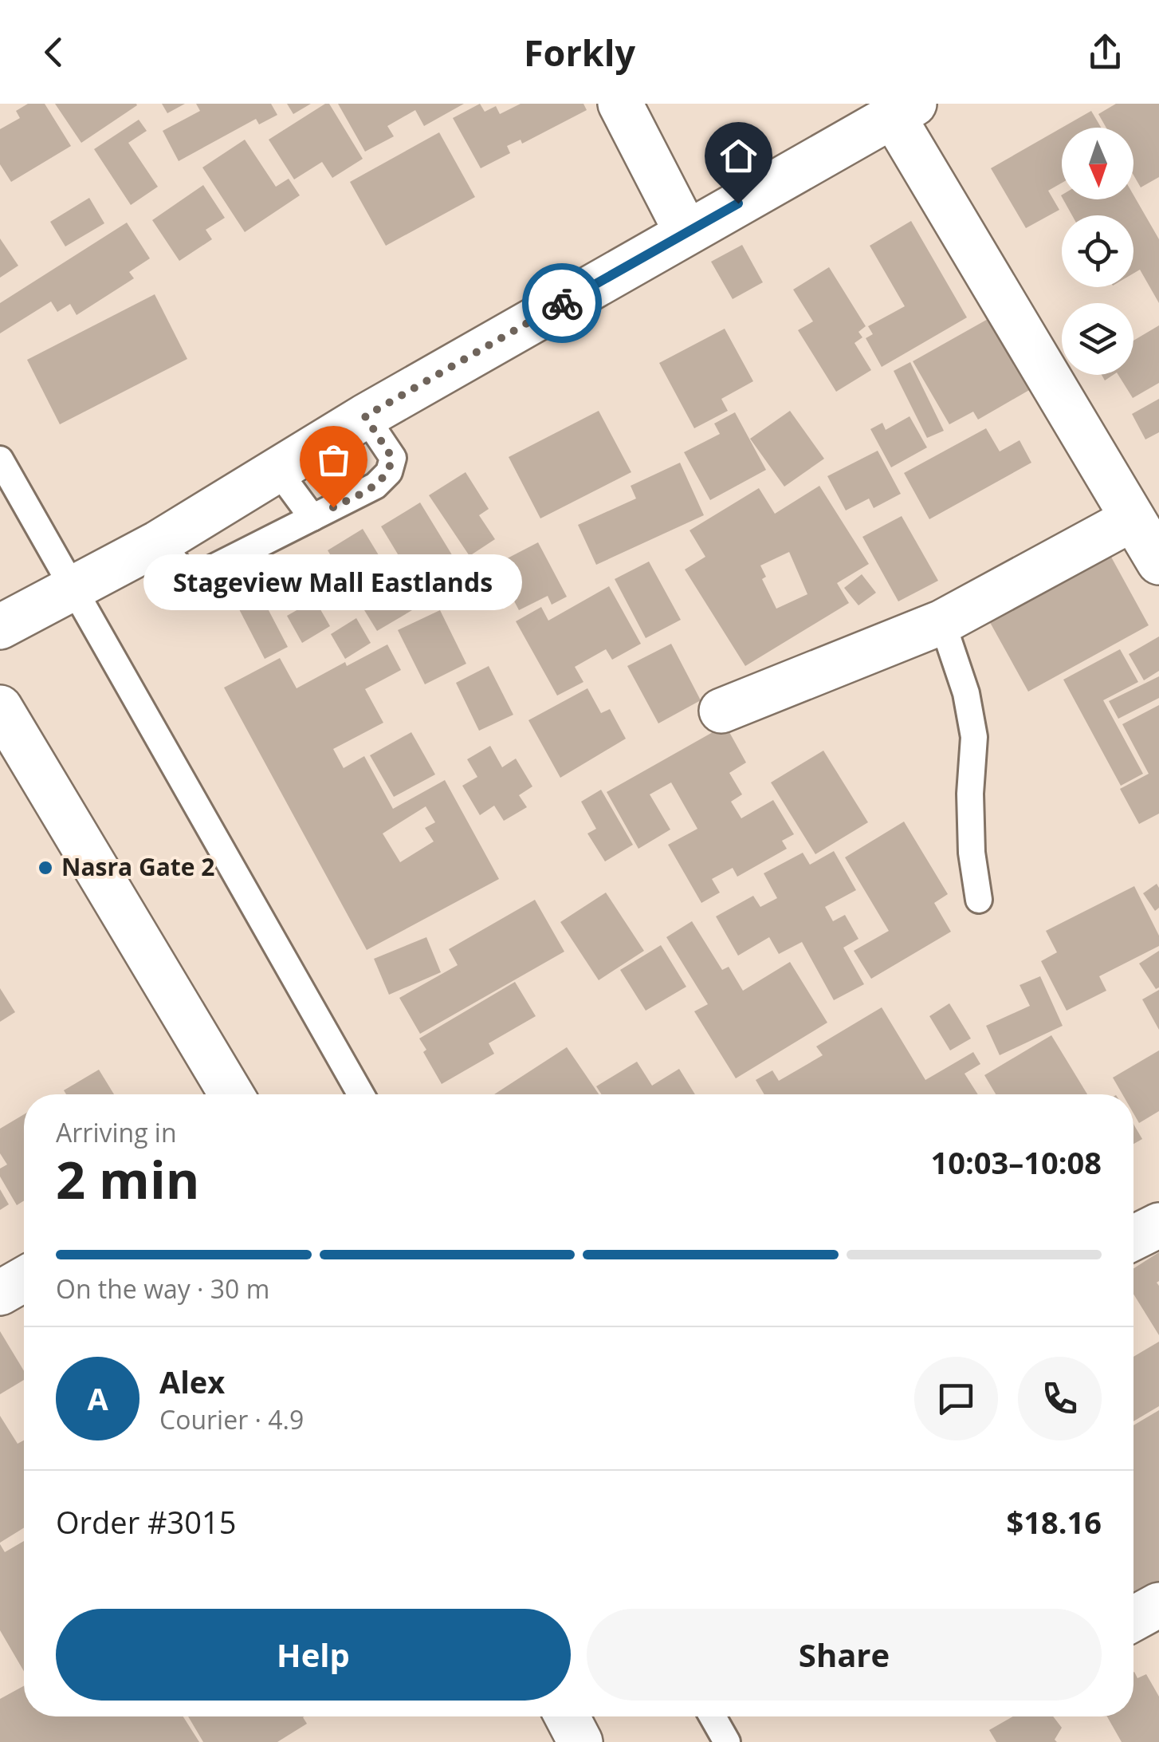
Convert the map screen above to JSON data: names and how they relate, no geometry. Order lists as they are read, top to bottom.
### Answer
{
  "places": ["Stageview Mall Eastlands", "Nasra Gate 2"],
  "north": "bottom",
  "page": {
    "header": "Forkly",
    "bubble": "Stageview Mall Eastlands",
    "heading": ["2 min", "Arriving in", "10:03–10:08"],
    "panel": [
      "Alex",
      "Courier · 4.9",
      "Order #3015",
      "$18.16"
    ],
    "bar": "On the way · 30 m",
    "round": "A",
    "buttons": ["Help", "Share"]
  }
}
